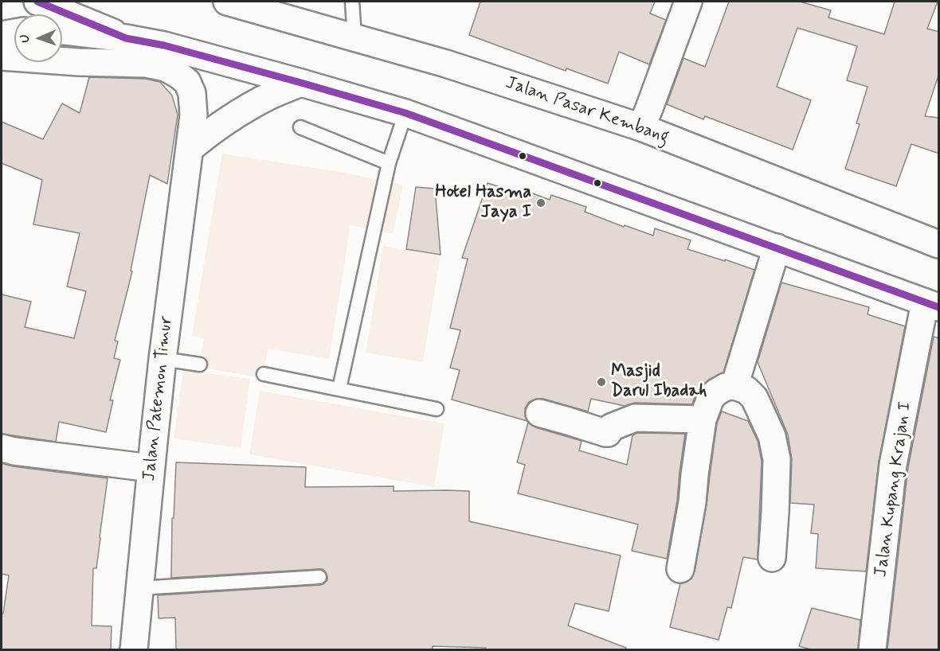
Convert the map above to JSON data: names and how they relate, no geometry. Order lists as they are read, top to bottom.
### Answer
{
  "streets": {
    "main road": ["Jalan Pasar Kembang", "Jalan Patemon Timur", "Jalan Kupang Krajan I"]
  },
  "places": ["Hotel Hasma Jaya I", "Masjid Darul Ibadah"],
  "north": "left"
}
